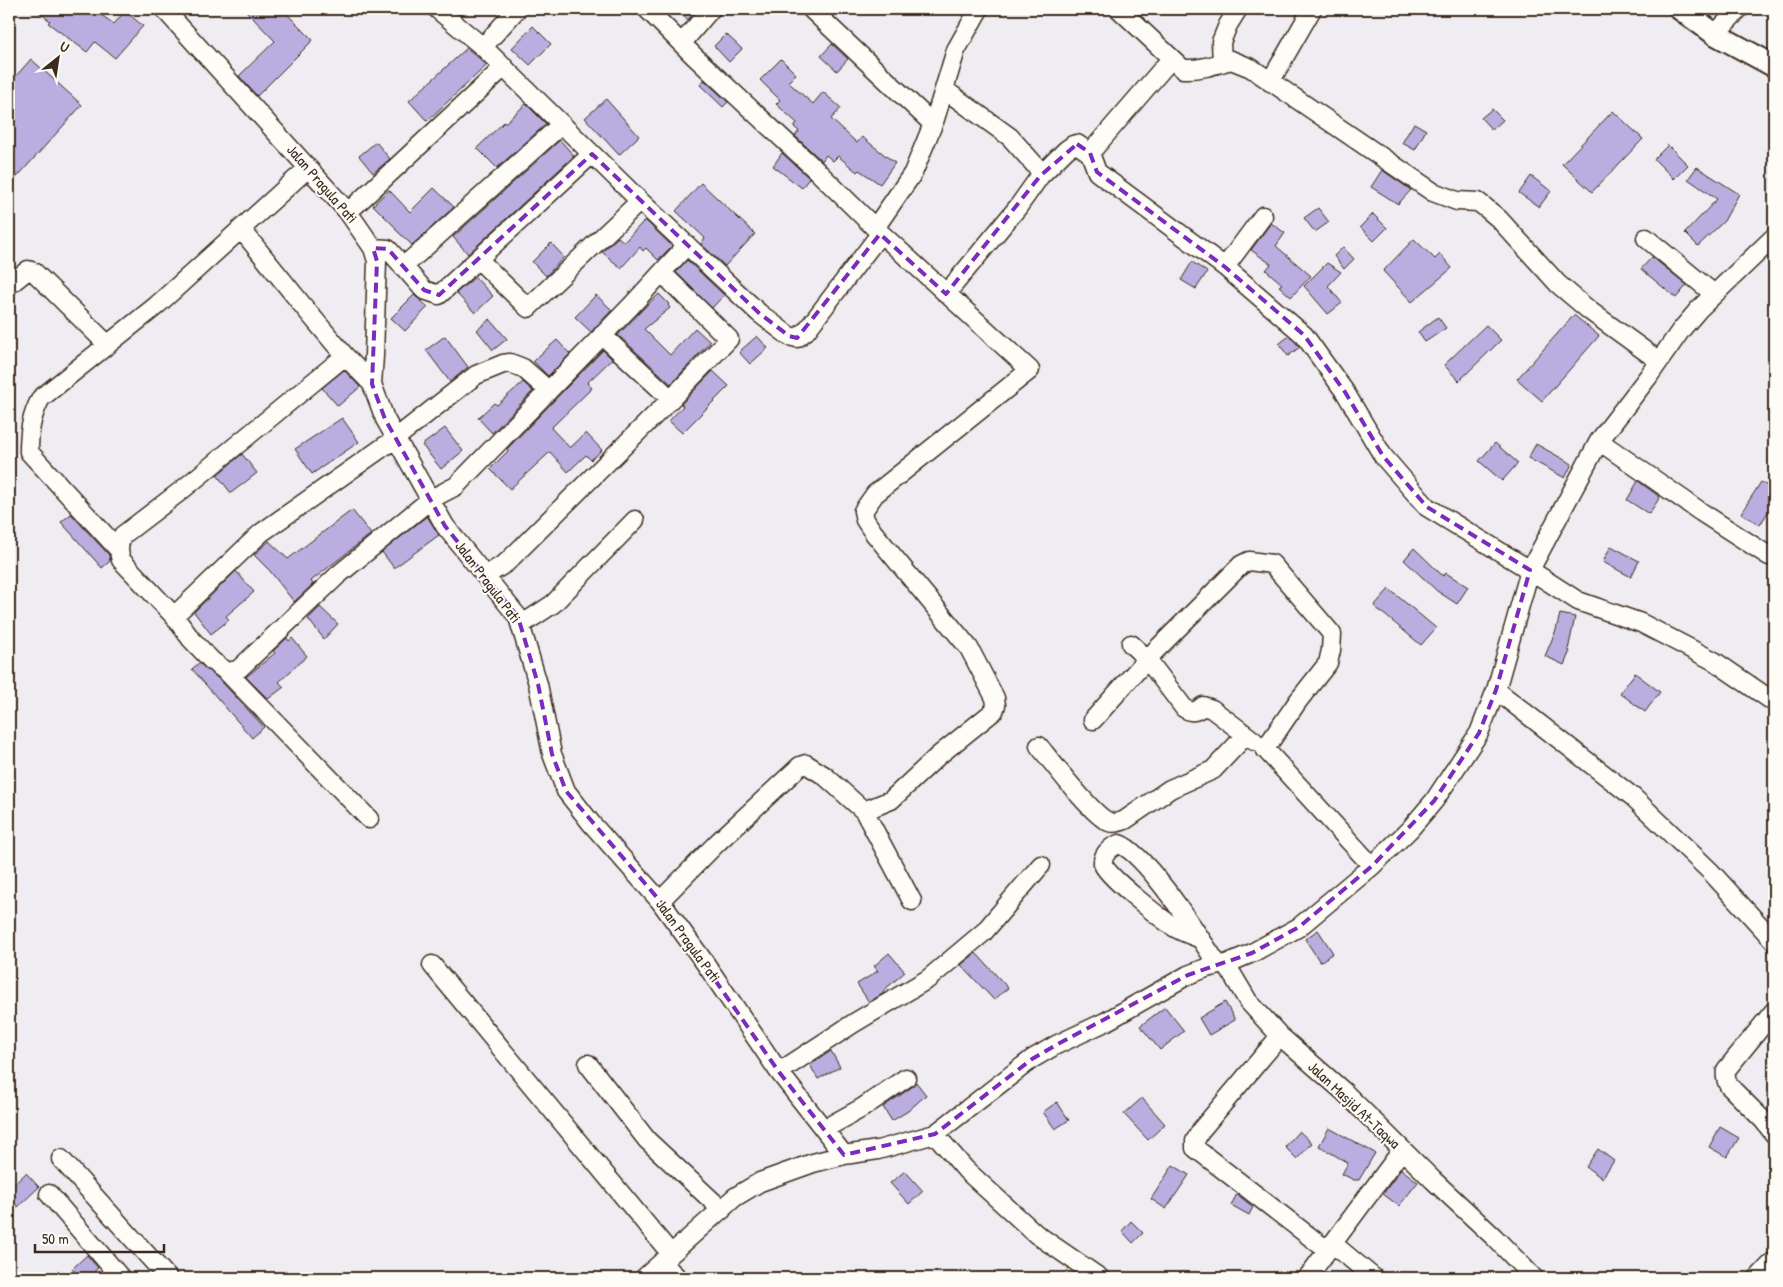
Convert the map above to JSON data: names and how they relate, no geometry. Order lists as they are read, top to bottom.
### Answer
{
  "streets": {
    "street": ["Jalan Pragula Pati", "Jalan Masjid At-Taqwa"]
  },
  "scale_bar": "50 m",
  "north": "top right"
}
